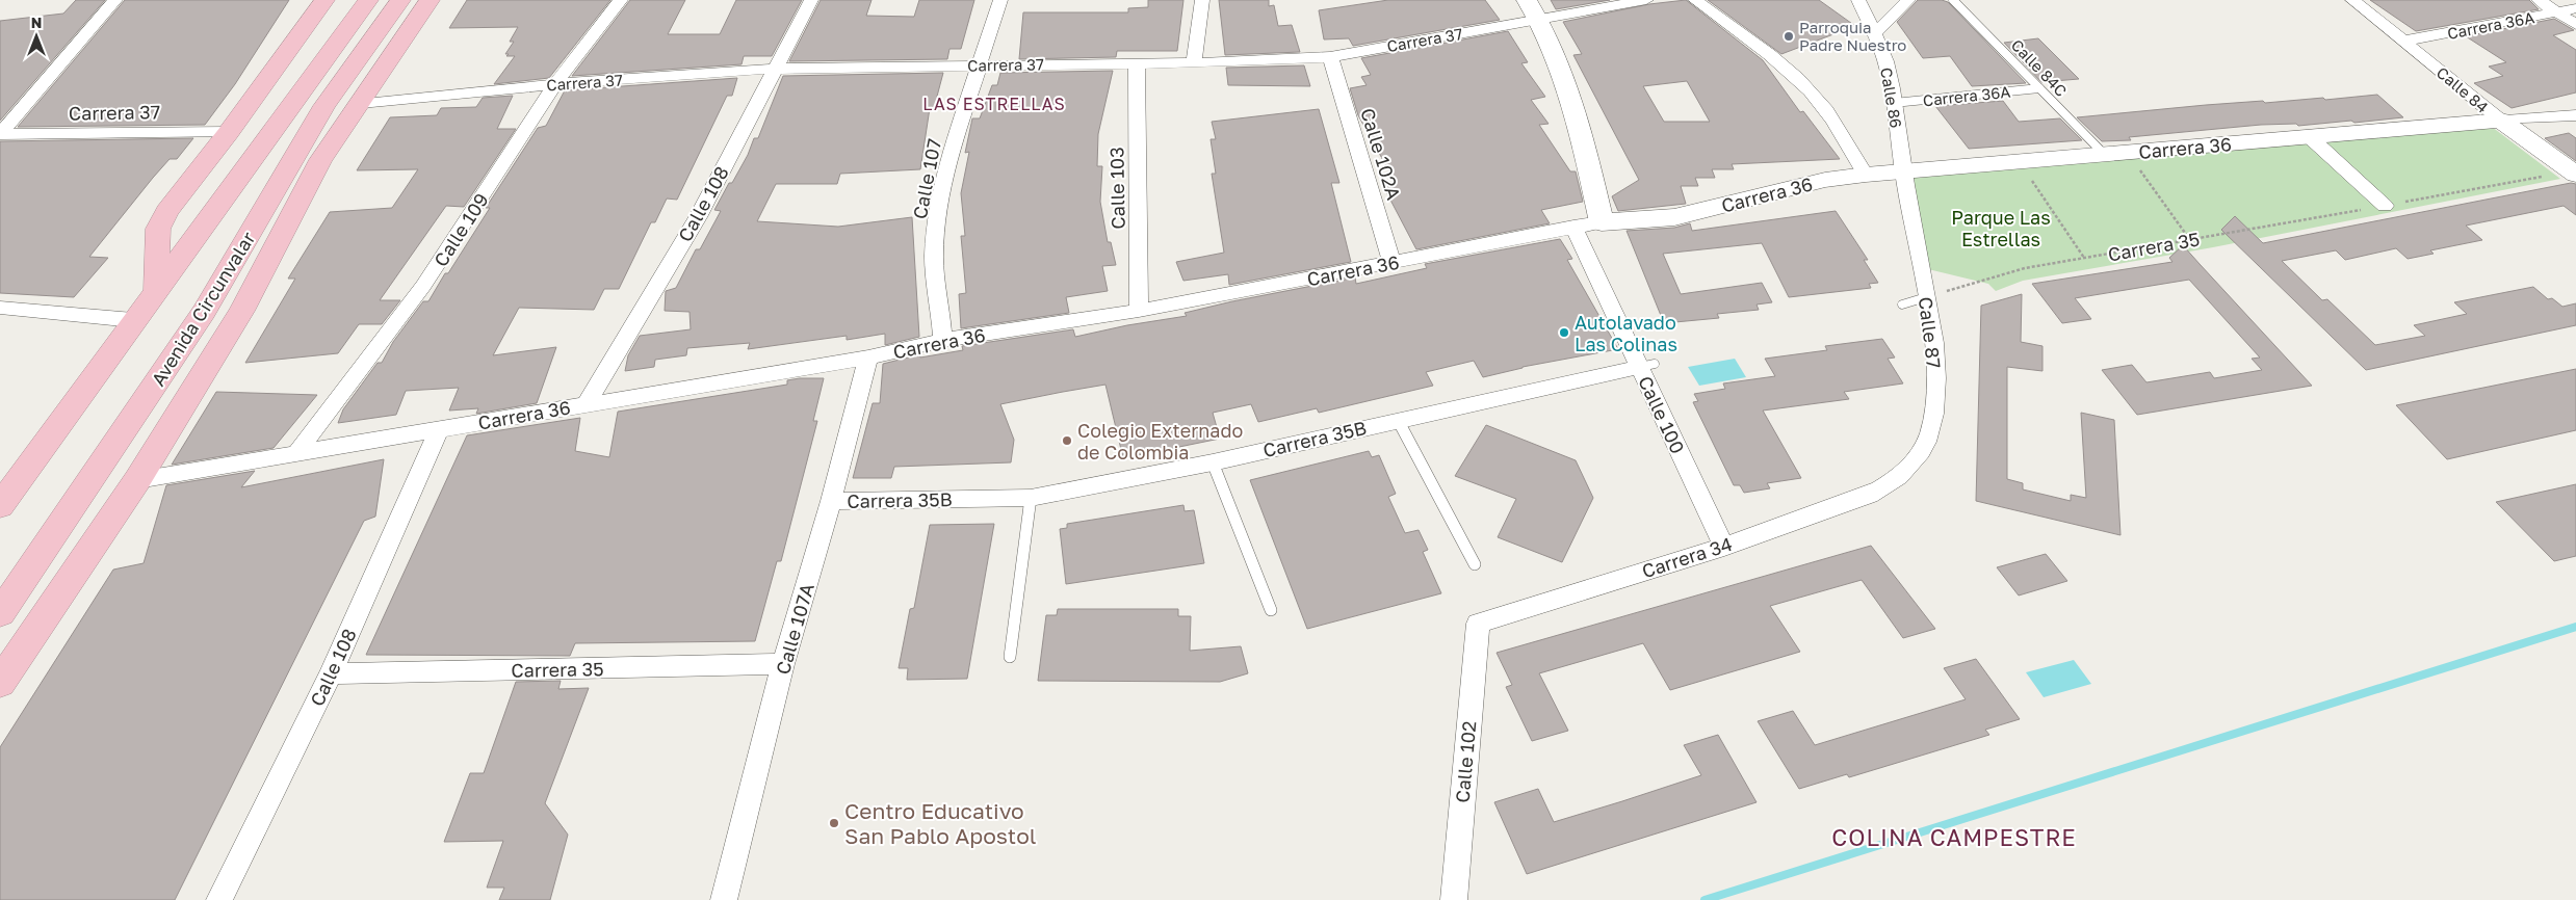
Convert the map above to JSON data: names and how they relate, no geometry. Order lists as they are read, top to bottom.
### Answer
{
  "streets": {
    "highway": ["Avenida Circunvalar"],
    "street": [
      "Carrera 36A",
      "Carrera 37",
      "Calle 84",
      "Calle 86",
      "Carrera 36",
      "Calle 102A",
      "Calle 107",
      "Calle 103",
      "Calle 108",
      "Calle 109",
      "Carrera 35",
      "Calle 87",
      "Calle 100",
      "Carrera 35B",
      "Carrera 34",
      "Calle 107A",
      "Calle 102"
    ],
    "lane": ["Calle 84C"]
  },
  "crossings": [
    ["Carrera 36A", "Calle 84C"],
    ["Carrera 36A", "Calle 84"],
    ["Carrera 36A", "Calle 86"],
    ["Carrera 37", "Calle 102A"],
    ["Carrera 37", "Calle 107"],
    ["Carrera 37", "Calle 103"],
    ["Carrera 37", "Calle 108"],
    ["Carrera 37", "Calle 109"],
    ["Calle 84C", "Carrera 36"],
    ["Calle 84", "Carrera 36"],
    ["Calle 84", "Carrera 35"],
    ["Calle 86", "Carrera 36"],
    ["Calle 86", "Calle 87"],
    ["Carrera 36", "Calle 102A"],
    ["Carrera 36", "Calle 107"],
    ["Carrera 36", "Calle 103"],
    ["Carrera 36", "Calle 108"],
    ["Carrera 36", "Calle 109"],
    ["Carrera 36", "Calle 87"],
    ["Carrera 36", "Calle 100"],
    ["Carrera 36", "Calle 107A"],
    ["Calle 108", "Carrera 35"],
    ["Carrera 35", "Calle 87"],
    ["Carrera 35", "Calle 107A"],
    ["Calle 87", "Carrera 34"],
    ["Calle 100", "Carrera 35B"],
    ["Calle 100", "Carrera 34"],
    ["Carrera 35B", "Calle 107A"],
    ["Carrera 34", "Calle 102"]
  ],
  "districts": ["LAS ESTRELLAS", "COLINA CAMPESTRE"],
  "parks": ["Parque Las Estrellas"],
  "places": [
    "Parroquia Padre Nuestro",
    "Autolavado Las Colinas",
    "Colegio Externado de Colombia",
    "Centro Educativo San Pablo Apostol"
  ],
  "north": "top"
}
